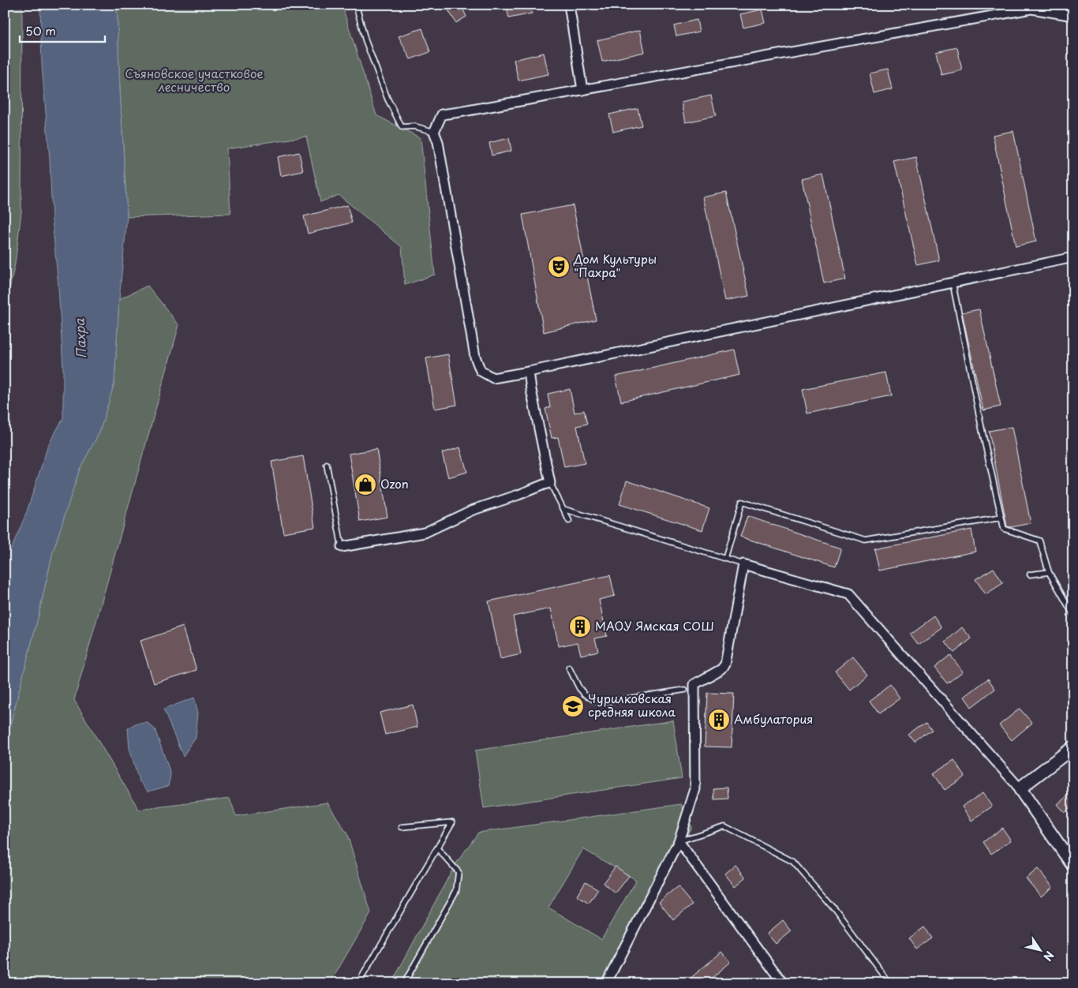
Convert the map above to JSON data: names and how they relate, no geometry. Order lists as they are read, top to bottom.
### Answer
{
  "water": ["Пахра"],
  "parks": ["Съяновское участковое лесничество"],
  "places": {
    "theatre": ["Дом Культуры \"Пахра\""],
    "shop": ["Ozon"],
    "building": ["МАОУ Ямская СОШ", "Амбулатория"],
    "school or university": ["Чурилковская средняя школа"]
  },
  "scale_bar": "50 m",
  "north": "bottom right"
}
